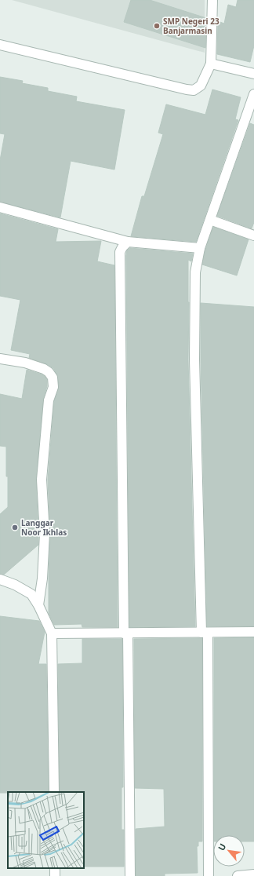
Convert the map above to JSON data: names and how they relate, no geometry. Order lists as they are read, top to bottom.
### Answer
{
  "places": ["SMP Negeri 23 Banjarmasin", "Langgar Noor Ikhlas"],
  "north": "top left"
}
